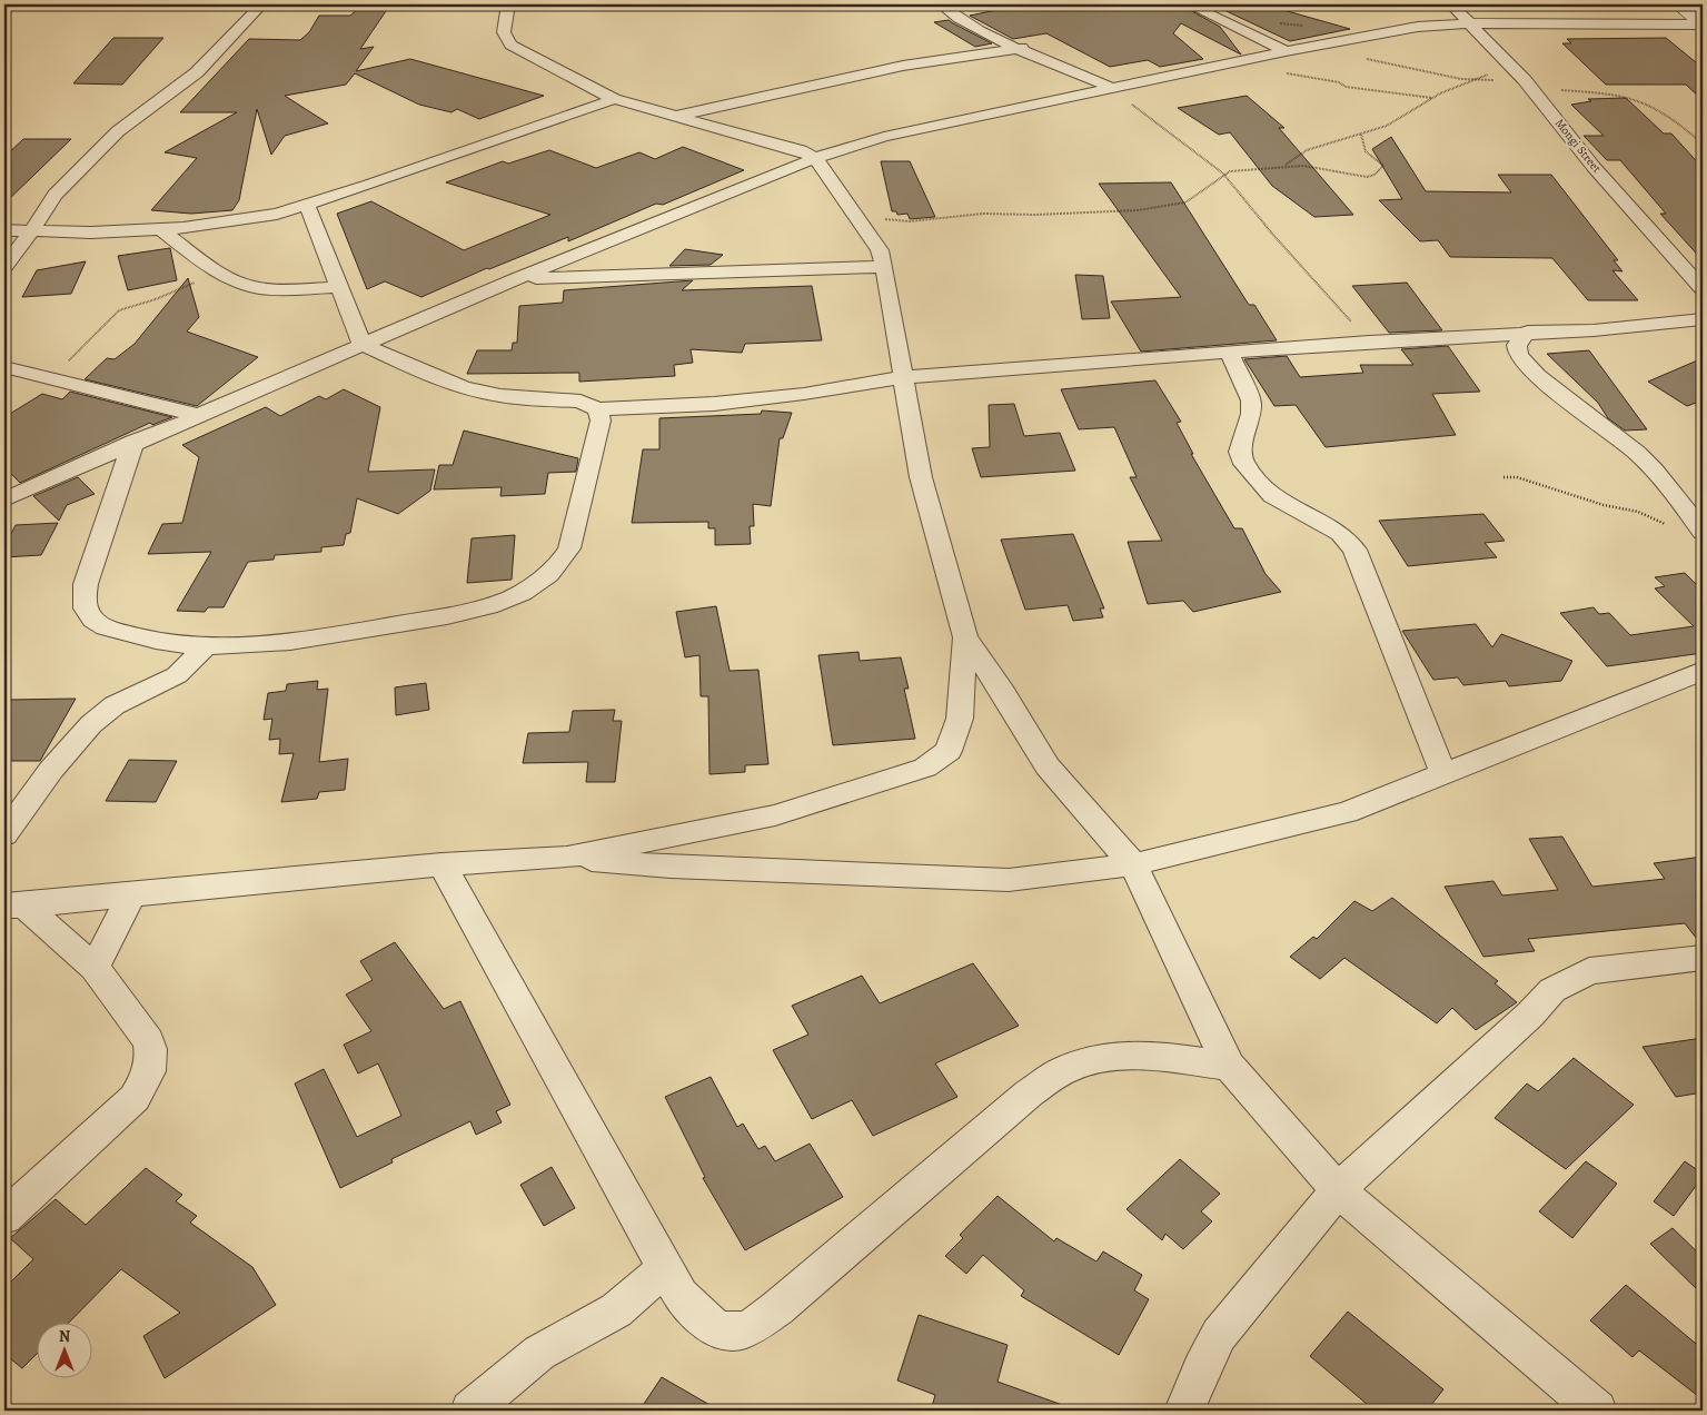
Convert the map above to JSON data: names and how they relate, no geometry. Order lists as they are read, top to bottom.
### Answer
{
  "streets": {
    "street": ["Mongi Street"]
  },
  "north": "top"
}
